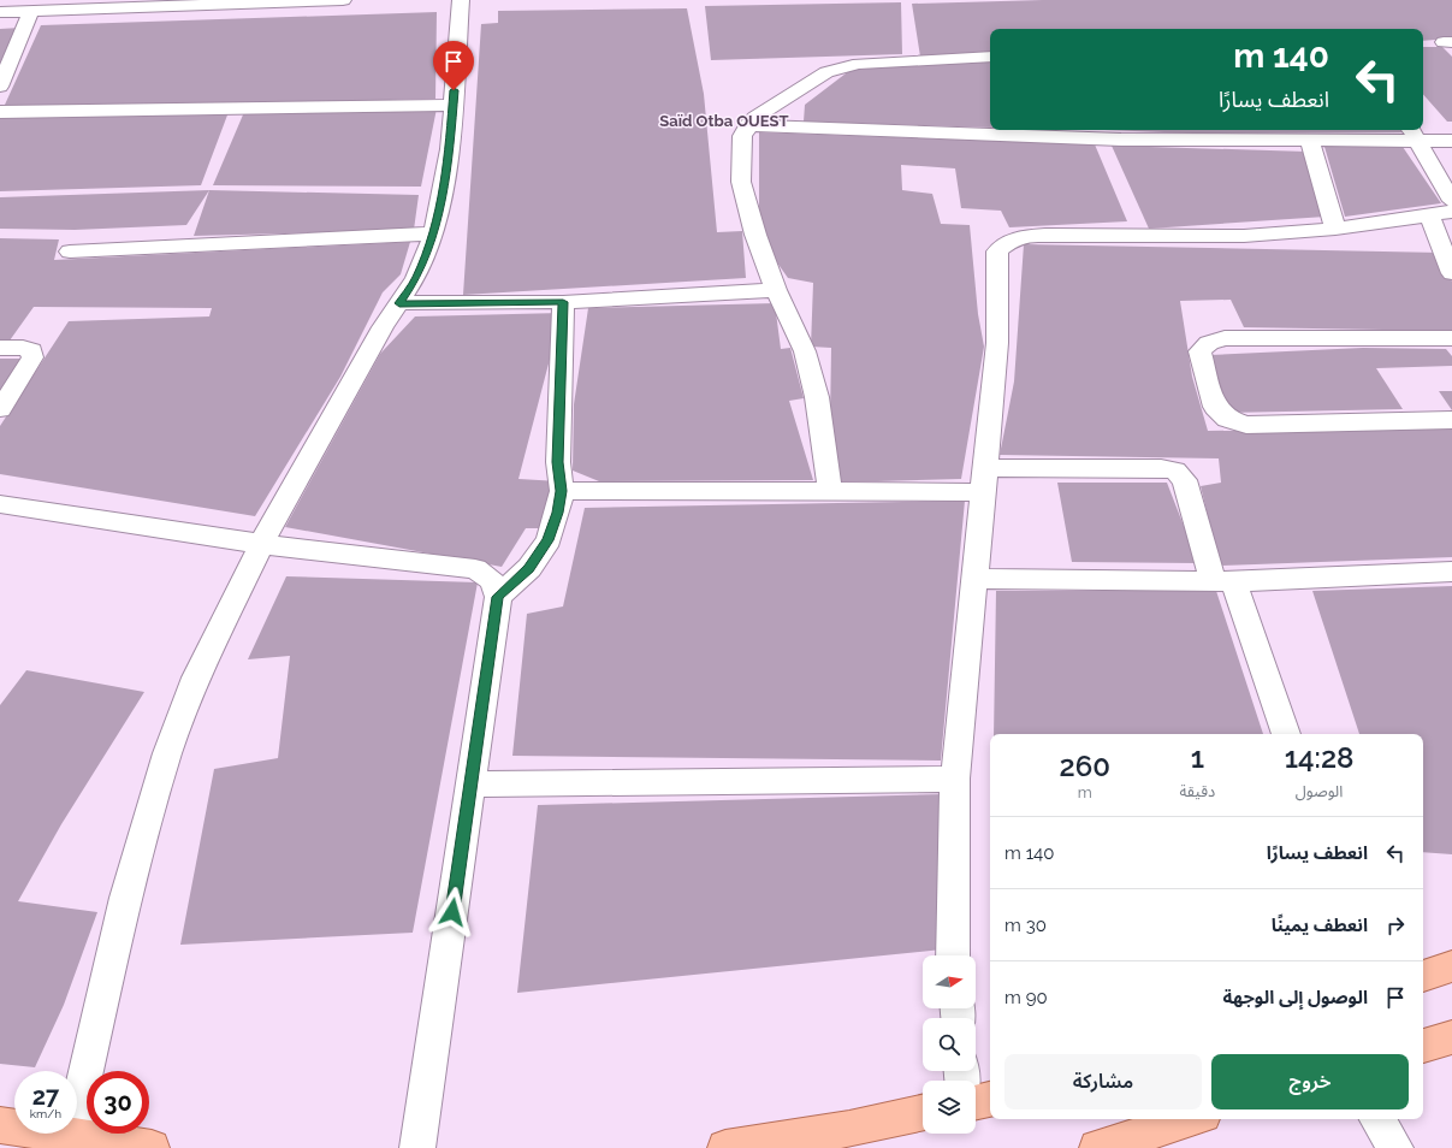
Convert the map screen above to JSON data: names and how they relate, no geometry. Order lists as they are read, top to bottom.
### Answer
{
  "districts": ["Saïd Otba OUEST"],
  "north": "right",
  "page": {
    "turn": ["140 m", "انعطف يسارًا"],
    "eta": [
      "14:28",
      "الوصول",
      "1",
      "دقيقة",
      "260",
      "m"
    ],
    "list": [
      {
        "name": "انعطف يسارًا",
        "value": "140 m"
      },
      {
        "name": "انعطف يمينًا",
        "value": "30 m"
      },
      {
        "name": "الوصول إلى الوجهة",
        "value": "90 m"
      }
    ],
    "buttons": ["خروج", "مشاركة"],
    "speed": "27 km/h",
    "limit": "30"
  }
}
